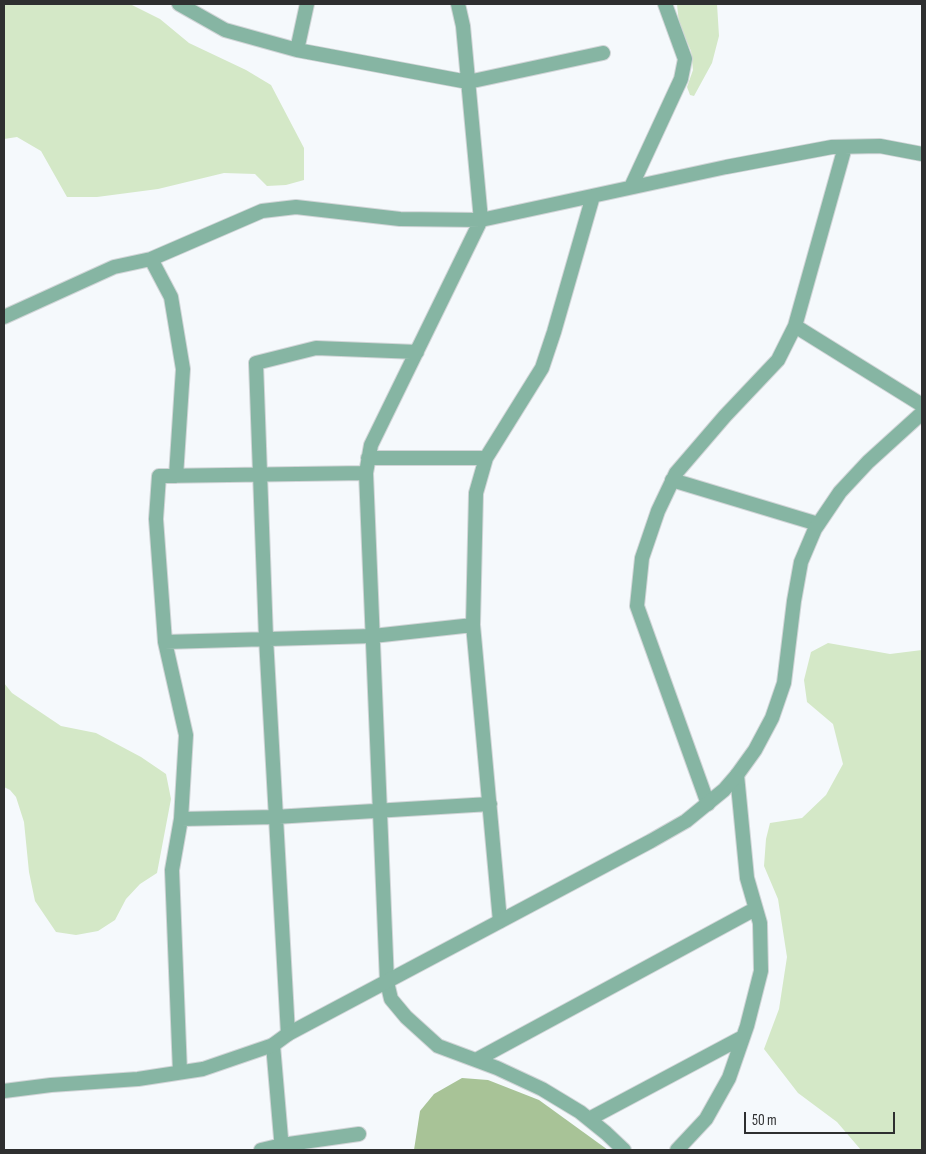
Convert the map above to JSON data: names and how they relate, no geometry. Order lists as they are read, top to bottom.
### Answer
{
  "scale_bar": "50 m"
}
